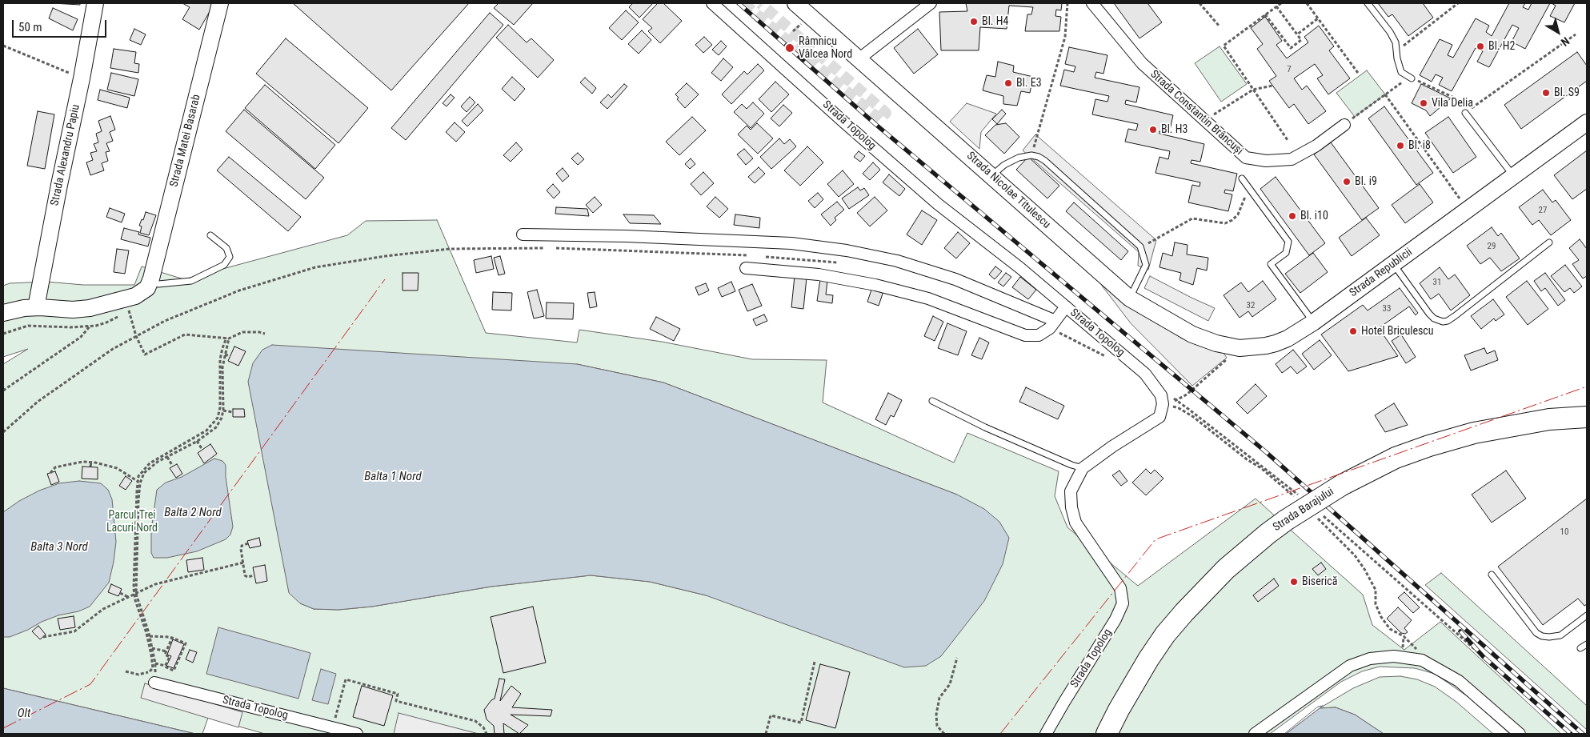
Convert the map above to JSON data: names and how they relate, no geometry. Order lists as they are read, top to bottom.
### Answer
{
  "streets": {
    "highway": ["Strada Barajului"],
    "main road": [
      "Strada Matei Basarab",
      "Strada Alexandru Papiu",
      "Strada Nicolae Titulescu",
      "Strada Republicii"
    ],
    "street": ["Strada Constantin Brâncuși", "Strada Topolog"]
  },
  "crossings": [
    ["Strada Nicolae Titulescu", "Strada Republicii"]
  ],
  "water": [
    "Balta 1 Nord",
    "Balta 2 Nord",
    "Balta 3 Nord",
    "Olt"
  ],
  "parks": ["Parcul Trei Lacuri Nord"],
  "places": [
    "Bl. H4",
    "Bl. H2",
    "Râmnicu Vâlcea Nord",
    "Bl. E3",
    "Bl. S9",
    "Vila Delia",
    "Bl. H3",
    "Bl. i8",
    "Bl. i9",
    "Bl. i10",
    "Hotel Briculescu",
    "Biserică"
  ],
  "house_numbers": [
    "7",
    "27",
    "29",
    "31",
    "32",
    "33",
    "10"
  ],
  "scale_bar": "50 m",
  "north": "bottom right"
}
